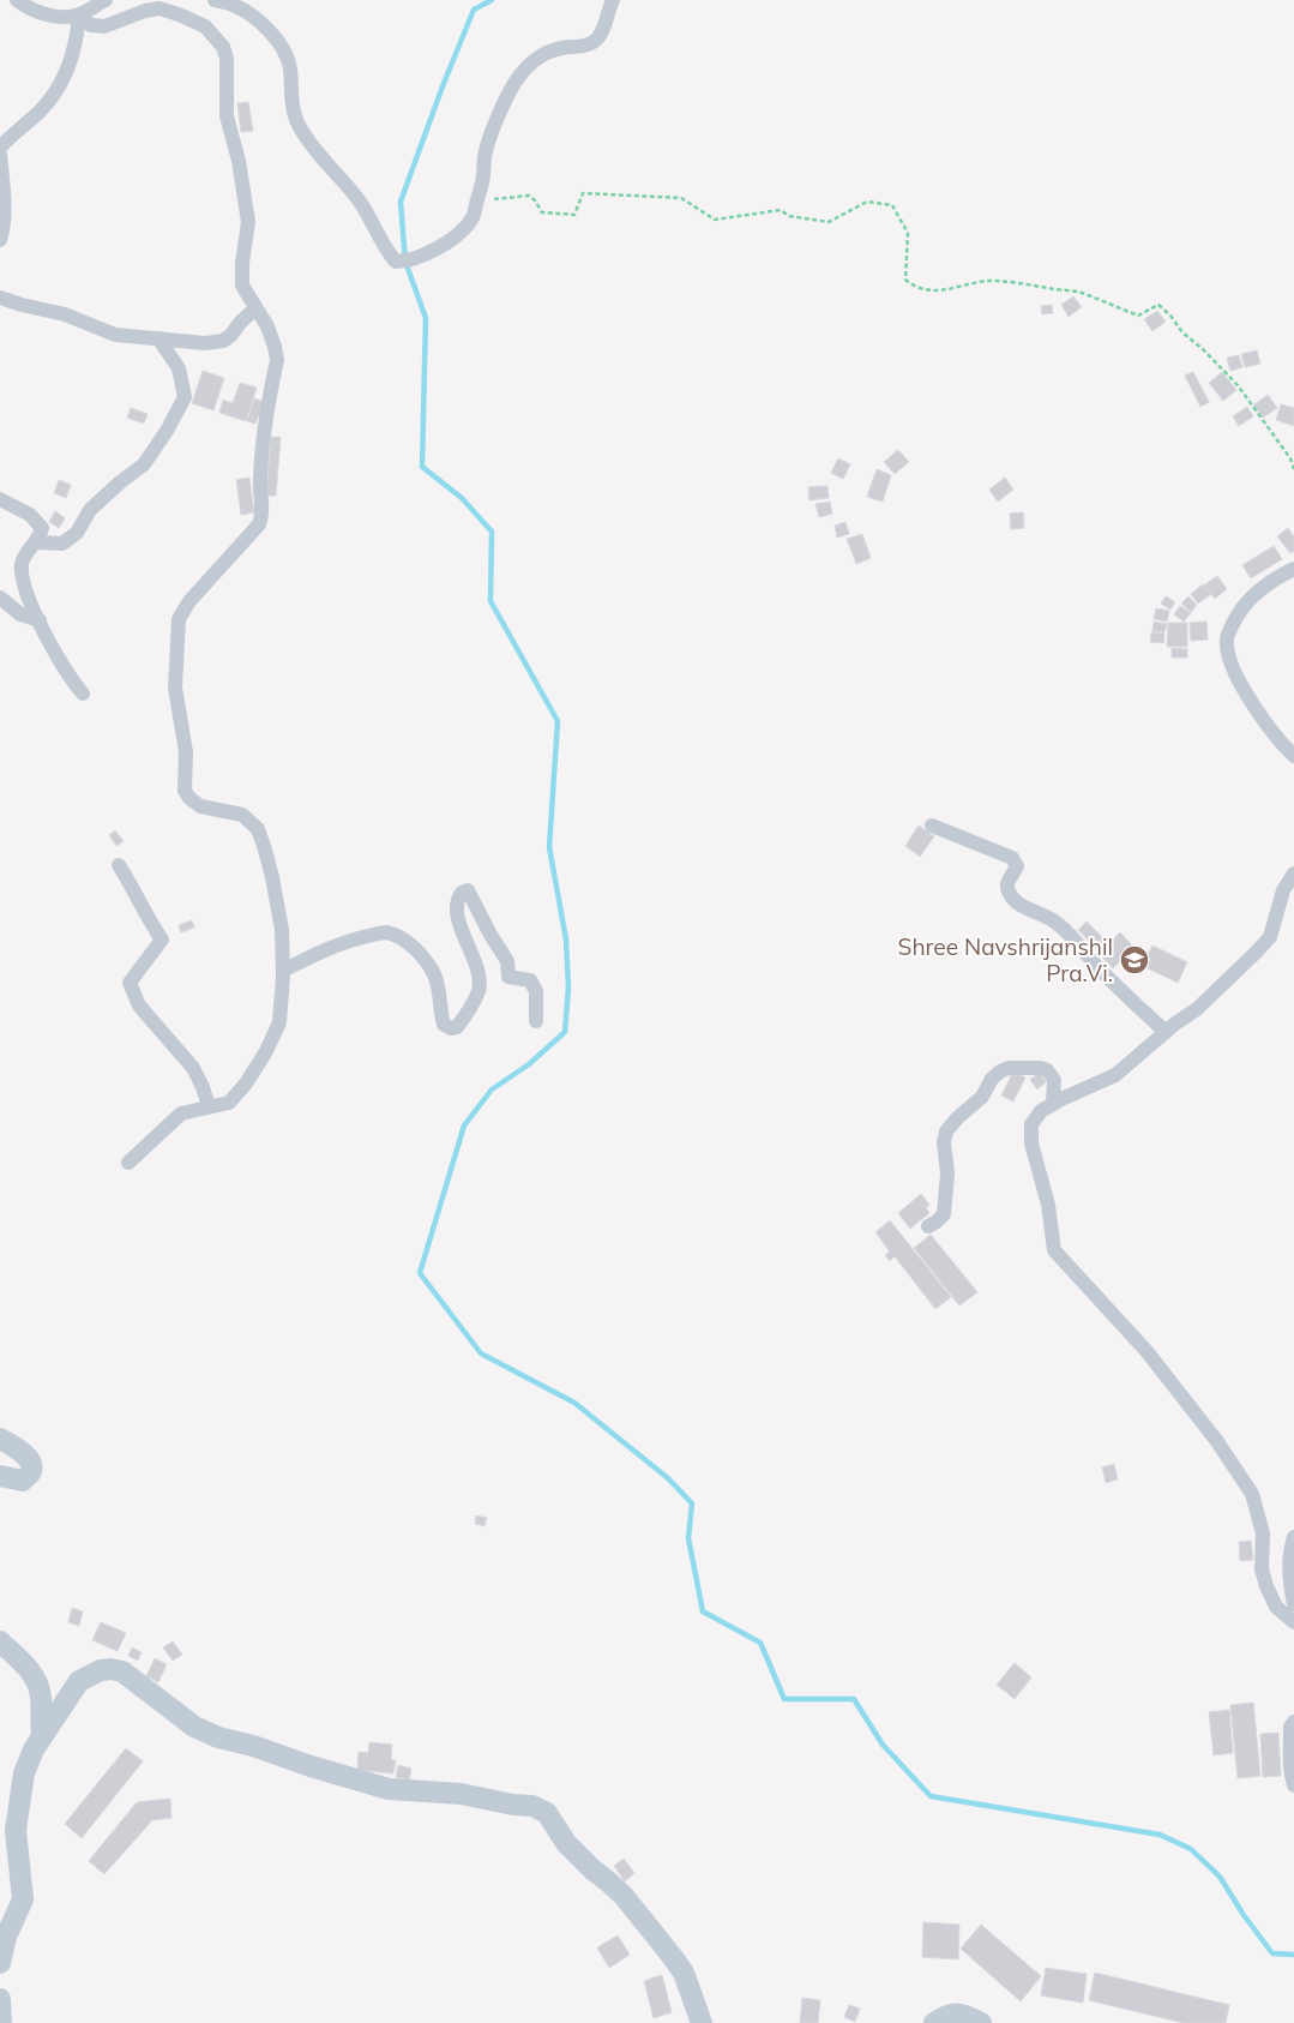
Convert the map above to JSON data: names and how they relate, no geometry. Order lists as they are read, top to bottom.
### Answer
{
  "places": {
    "school or university": ["Shree Navshrijanshil Pra.Vi."]
  }
}
